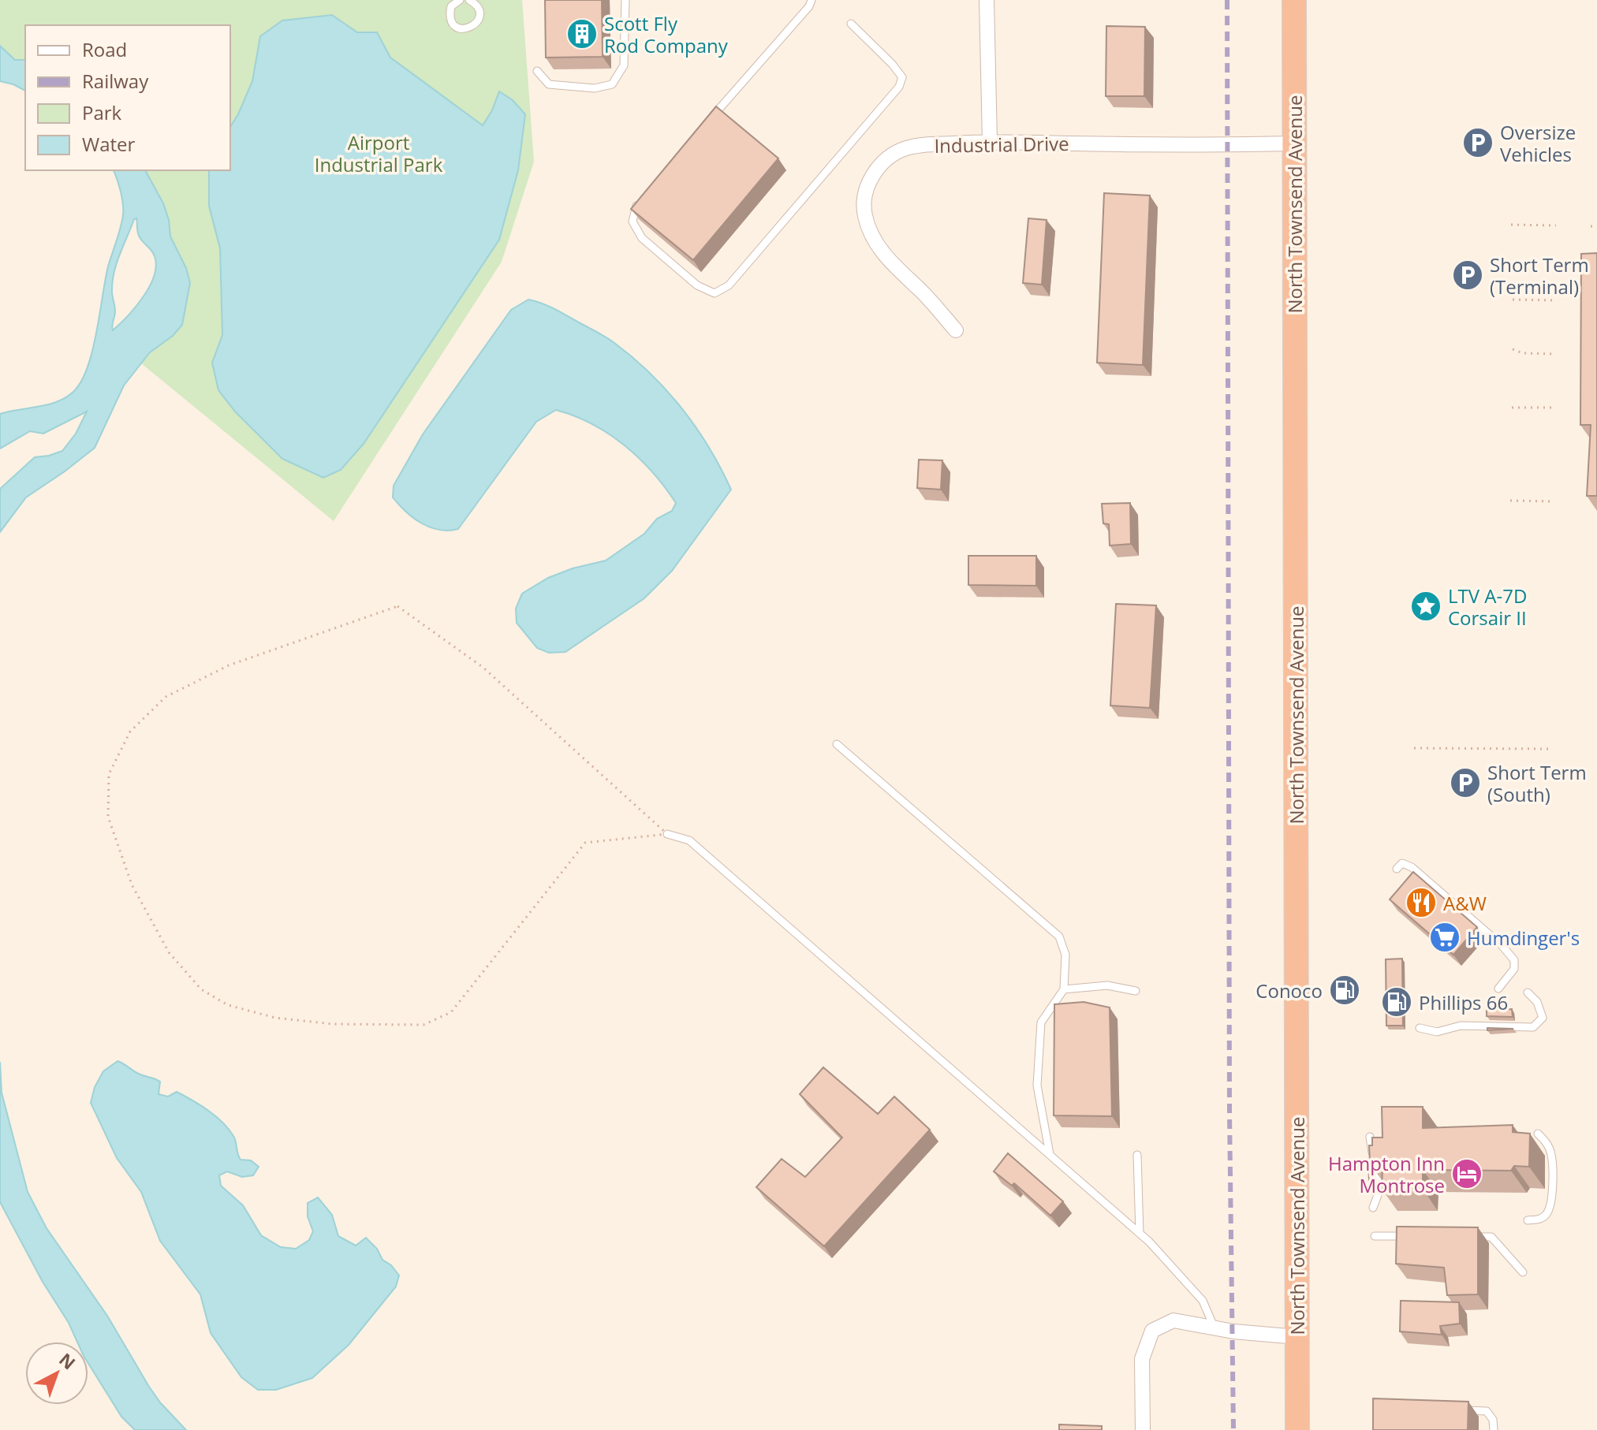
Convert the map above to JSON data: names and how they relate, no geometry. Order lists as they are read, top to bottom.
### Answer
{
  "streets": {
    "highway": ["North Townsend Avenue"],
    "street": ["Industrial Drive"]
  },
  "crossings": [
    ["Industrial Drive", "North Townsend Avenue"]
  ],
  "parks": ["Airport Industrial Park"],
  "places": {
    "building": ["Scott Fly Rod Company"],
    "parking": ["Oversize Vehicles", "Short Term (Terminal)", "Short Term (South)"],
    "place": ["LTV A-7D Corsair II"],
    "restaurant": ["A&W"],
    "supermarket": ["Humdinger's"],
    "fuel station": ["Conoco", "Phillips 66"],
    "hotel": ["Hampton Inn Montrose"]
  },
  "legend": [
    "Road",
    "Railway",
    "Park",
    "Water"
  ],
  "north": "top right"
}
